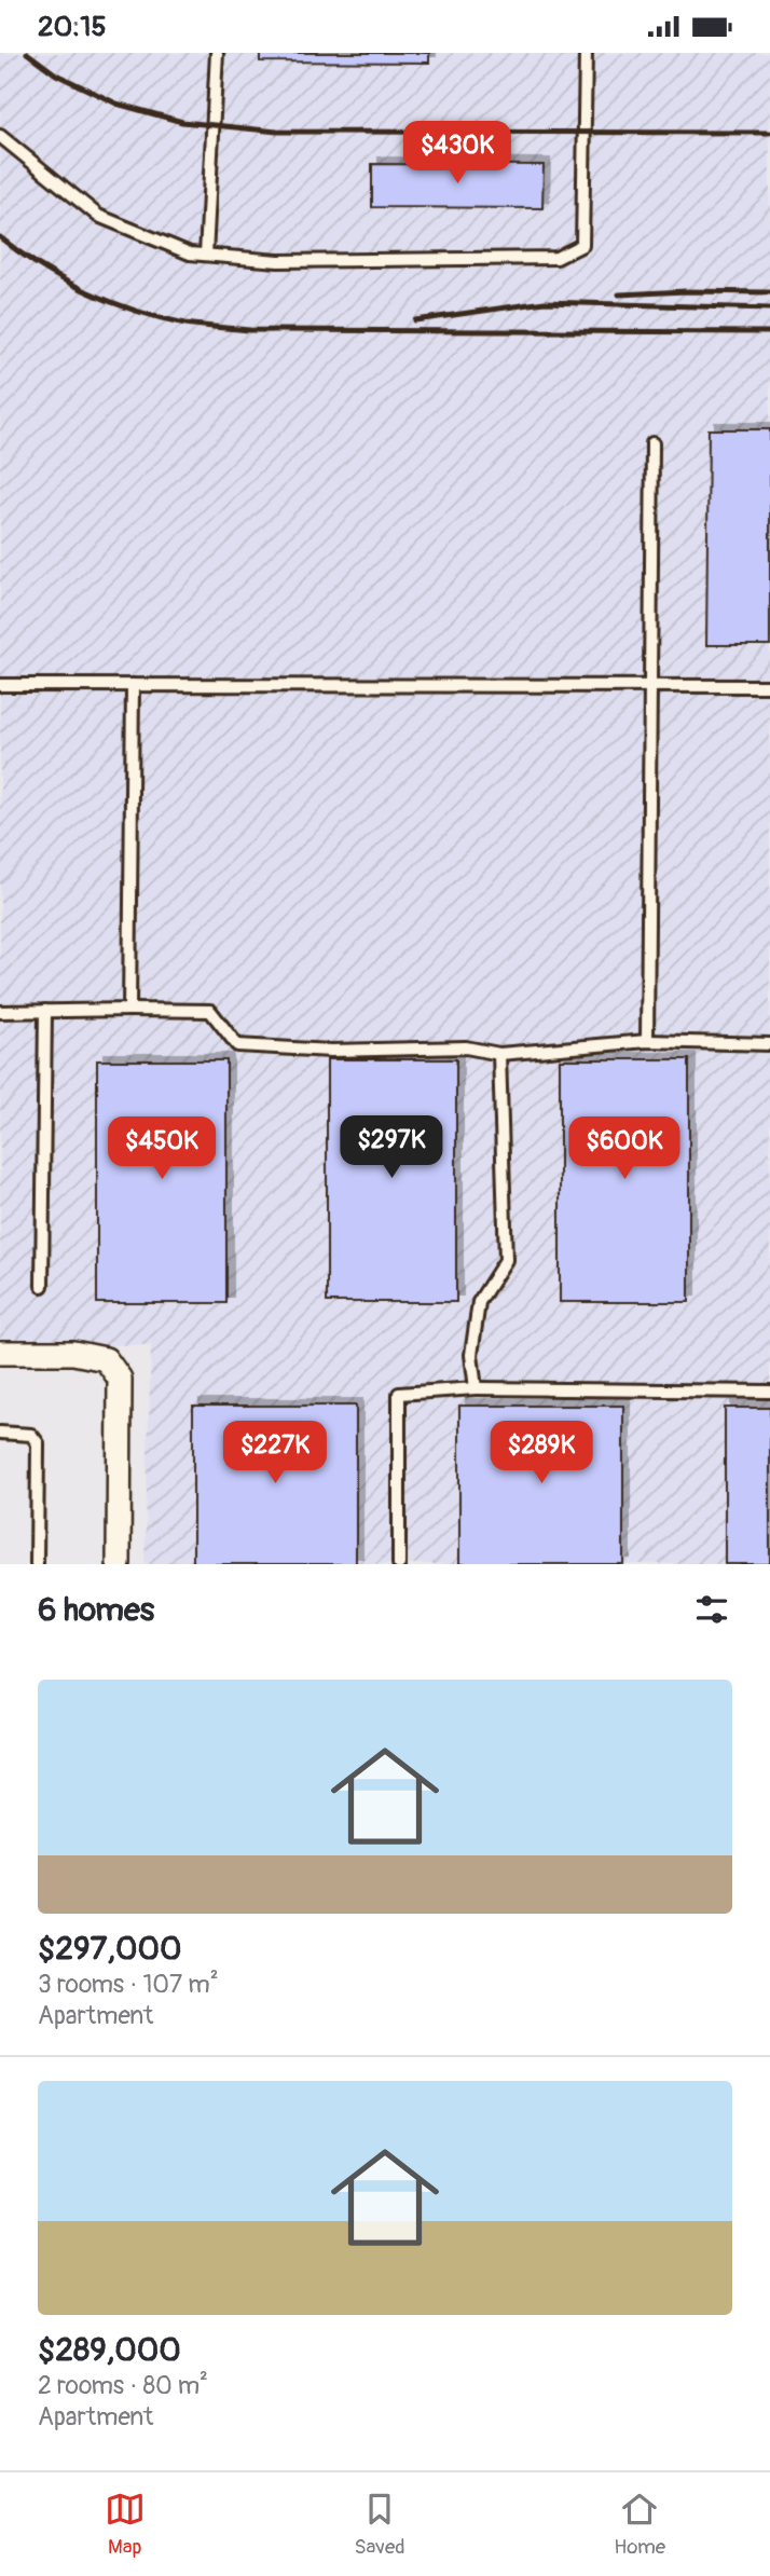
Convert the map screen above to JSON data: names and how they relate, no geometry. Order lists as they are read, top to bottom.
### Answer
{
  "page": {
    "status": "20:15",
    "price": [
      "$430K",
      "$297K",
      "$450K",
      "$600K",
      "$227K",
      "$289K"
    ],
    "heading": "6 homes",
    "list": [
      {
        "name": "$297,000",
        "note": "3 rooms · 107 m² · Apartment"
      },
      {
        "name": "$289,000",
        "note": "2 rooms · 80 m² · Apartment"
      }
    ],
    "tabs": ["Map", "Saved", "Home"]
  }
}
